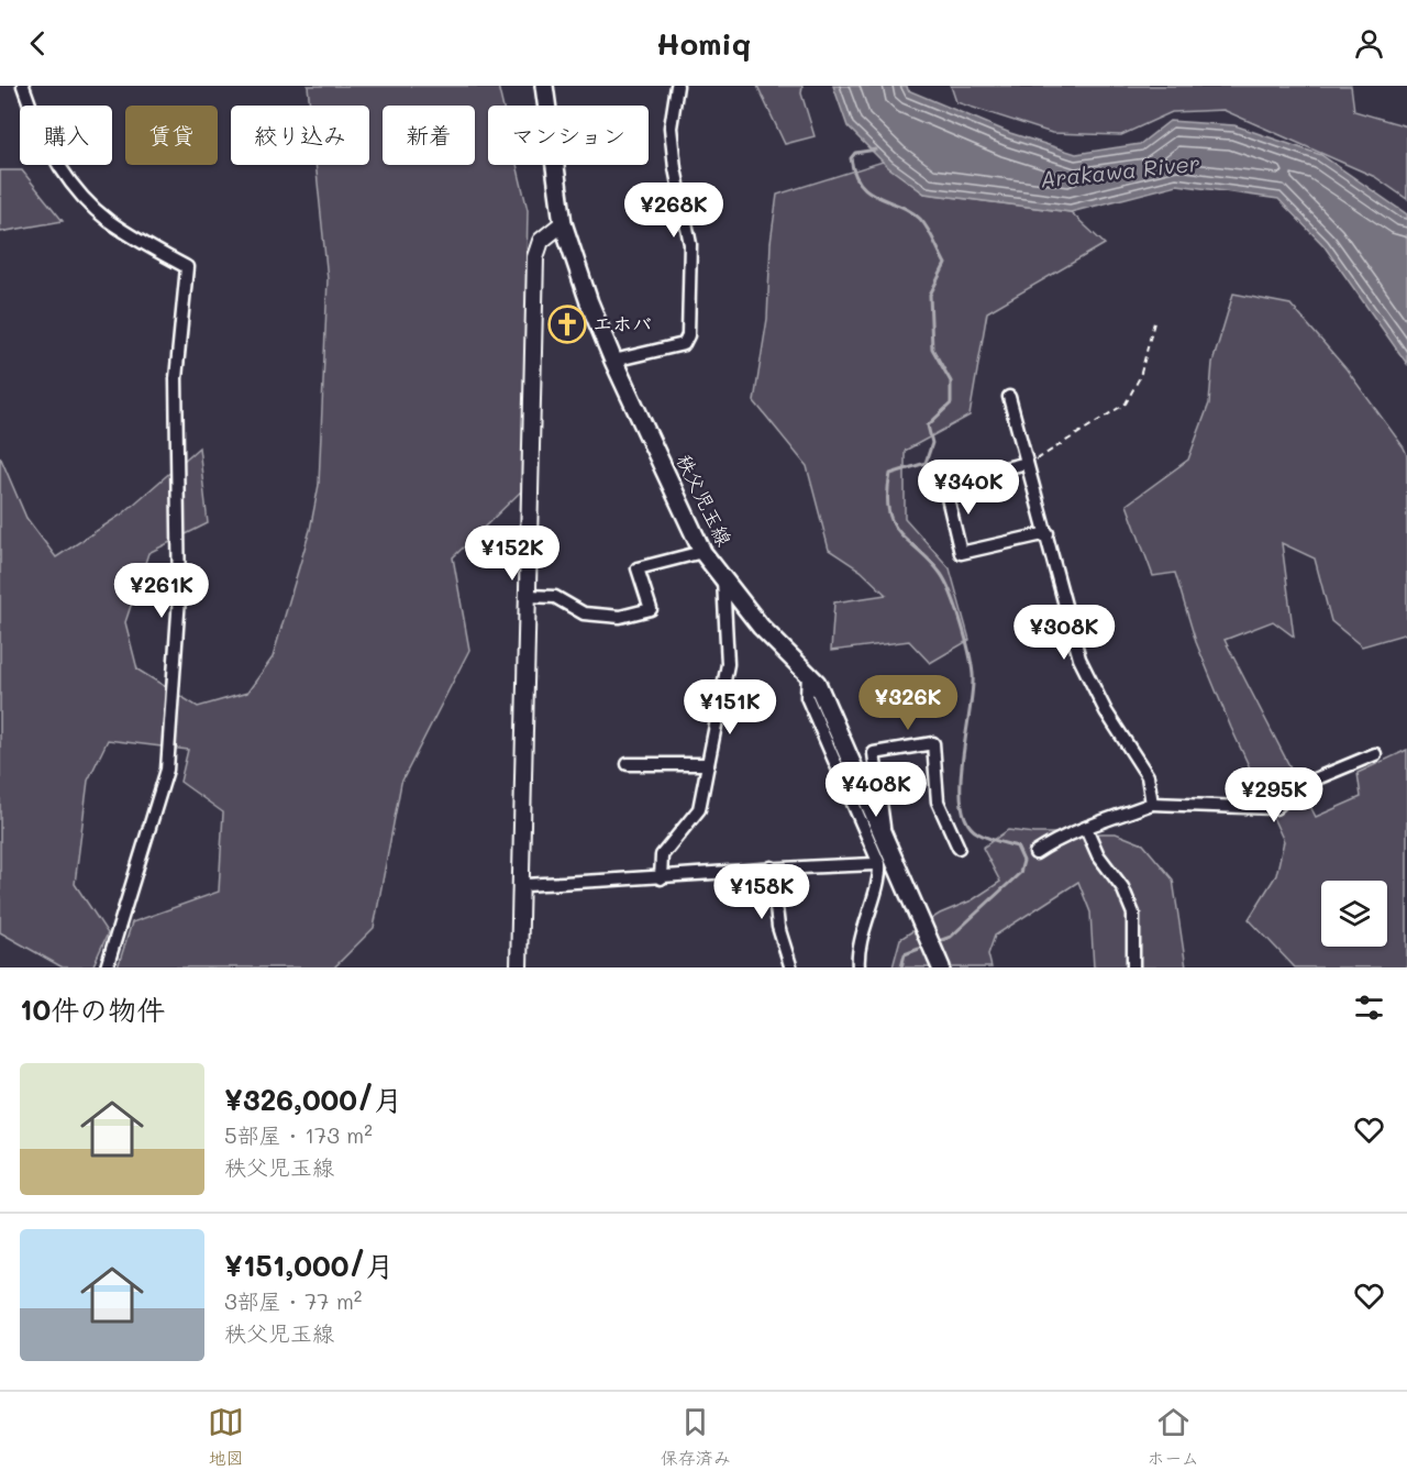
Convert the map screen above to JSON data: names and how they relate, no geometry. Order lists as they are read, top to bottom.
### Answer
{
  "streets": {
    "main road": ["秩父児玉線"]
  },
  "water": ["Arakawa River"],
  "places": {
    "church": ["エホバ"]
  },
  "page": {
    "header": "Homiq",
    "chip": [
      "購入",
      "賃貸",
      "絞り込み",
      "新着",
      "マンション"
    ],
    "price": [
      "¥268K",
      "¥340K",
      "¥152K",
      "¥261K",
      "¥308K",
      "¥326K",
      "¥151K",
      "¥408K",
      "¥295K",
      "¥158K"
    ],
    "heading": "10件の物件",
    "list": [
      {
        "name": "¥326,000/月",
        "note": "5部屋 · 173 m² · 秩父児玉線"
      },
      {
        "name": "¥151,000/月",
        "note": "3部屋 · 77 m² · 秩父児玉線"
      }
    ],
    "tabs": ["地図", "保存済み", "ホーム"]
  }
}
